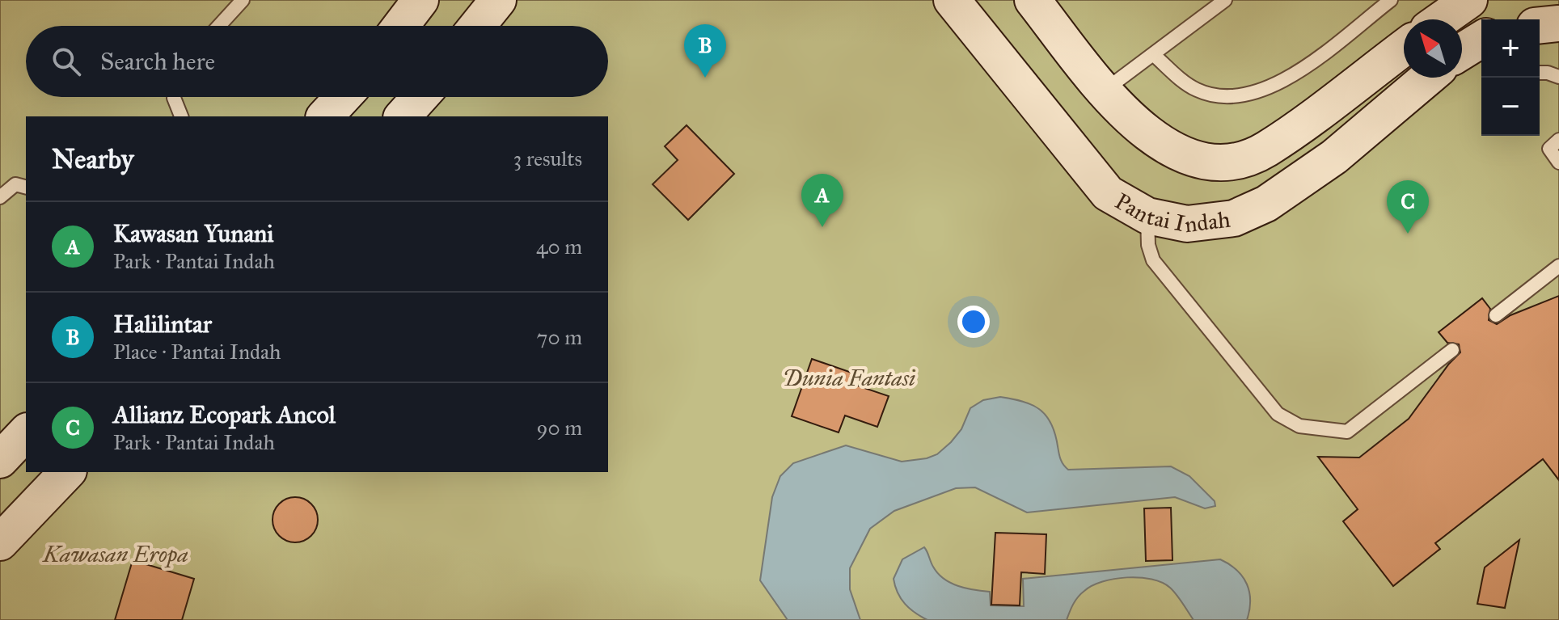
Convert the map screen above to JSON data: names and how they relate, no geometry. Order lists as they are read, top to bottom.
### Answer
{
  "streets": {
    "street": ["Pantai Indah"]
  },
  "parks": ["Dunia Fantasi", "Kawasan Eropa"],
  "north": "top left",
  "page": {
    "map_buttons": ["+", "−"],
    "pins": ["B", "A", "C"],
    "search": "Search here",
    "heading": ["Nearby", "3 results"],
    "list": [
      {
        "mark": "A",
        "name": "Kawasan Yunani",
        "note": "Park · Pantai Indah",
        "value": "40 m"
      },
      {
        "mark": "B",
        "name": "Halilintar",
        "note": "Place · Pantai Indah",
        "value": "70 m"
      },
      {
        "mark": "C",
        "name": "Allianz Ecopark Ancol",
        "note": "Park · Pantai Indah",
        "value": "90 m"
      }
    ]
  }
}
